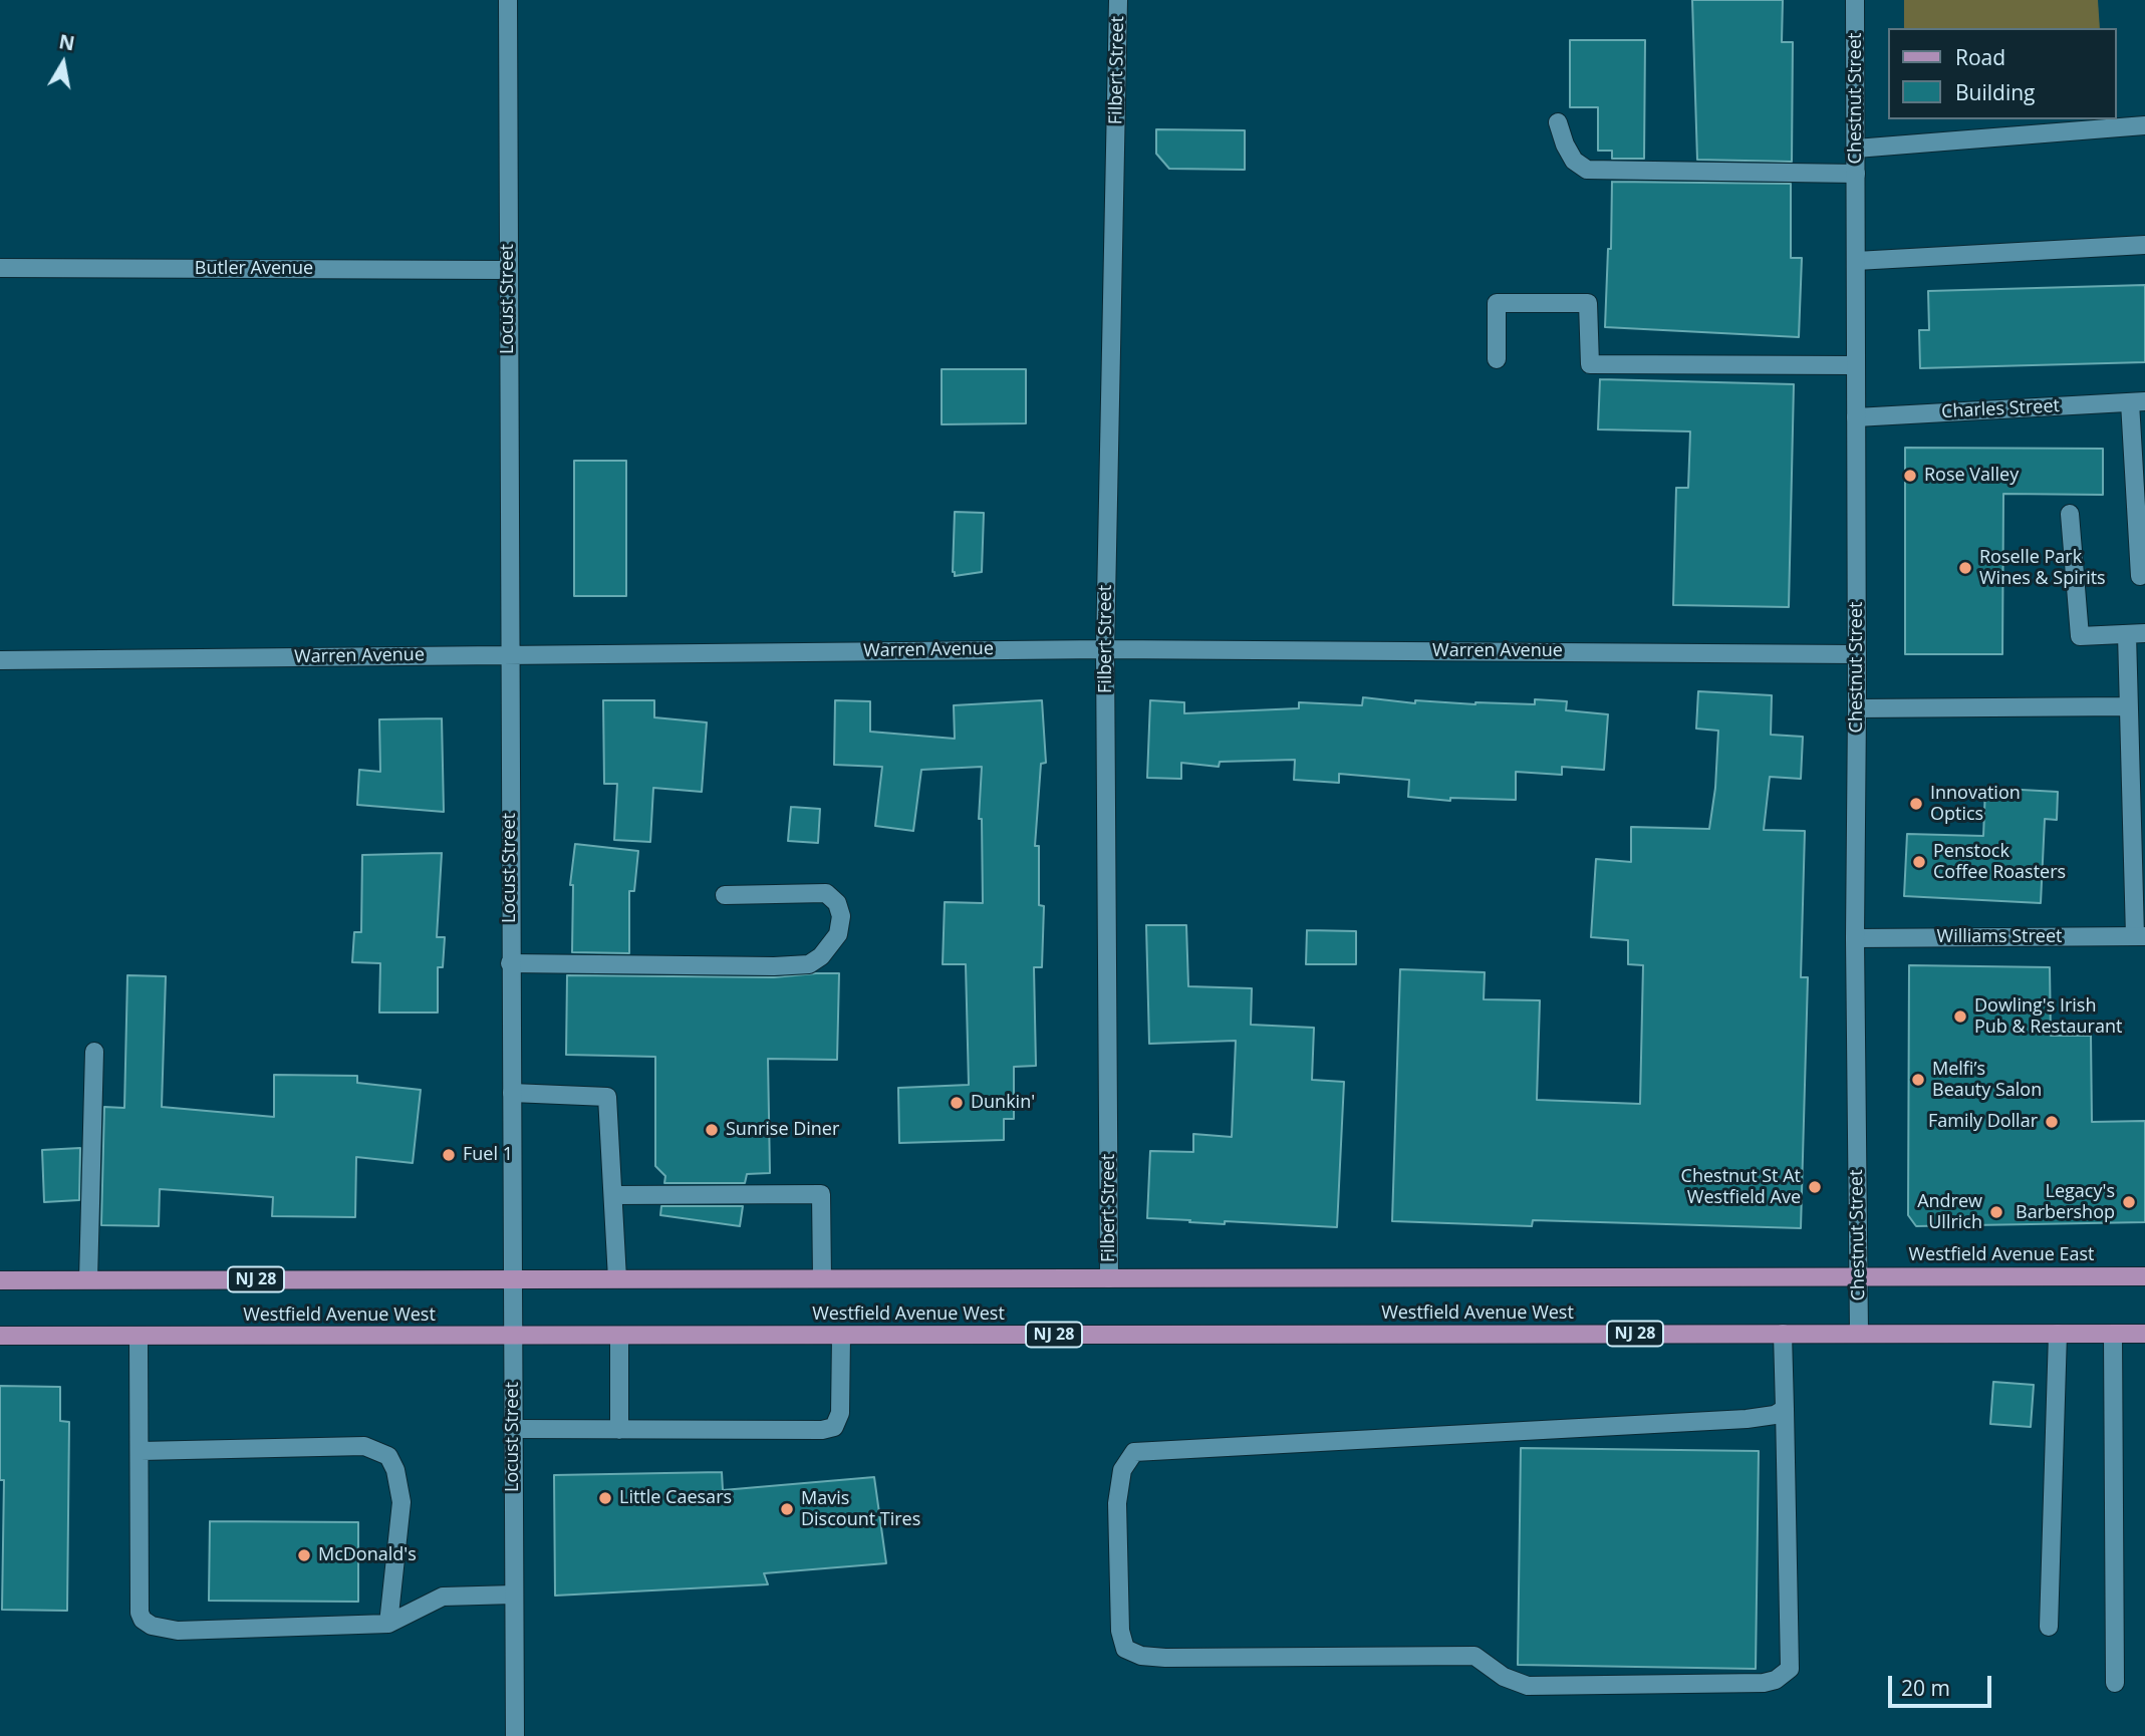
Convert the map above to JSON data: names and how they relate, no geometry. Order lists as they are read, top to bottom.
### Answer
{
  "streets": {
    "main road": ["Westfield Avenue East", "NJ 28", "Westfield Avenue West"],
    "street": [
      "Filbert Street",
      "Chestnut Street",
      "Butler Avenue",
      "Locust Street",
      "Charles Street",
      "Warren Avenue",
      "Williams Street"
    ]
  },
  "crossings": [
    ["Filbert Street", "Warren Avenue"],
    ["Filbert Street", "Westfield Avenue West"],
    ["Chestnut Street", "Charles Street"],
    ["Chestnut Street", "Warren Avenue"],
    ["Chestnut Street", "Williams Street"],
    ["Chestnut Street", "Westfield Avenue East"],
    ["Chestnut Street", "NJ 28"],
    ["Chestnut Street", "Westfield Avenue West"],
    ["Butler Avenue", "Locust Street"],
    ["Locust Street", "Warren Avenue"],
    ["Locust Street", "Westfield Avenue West"],
    ["Westfield Avenue East", "Westfield Avenue West"],
    ["NJ 28", "Westfield Avenue West"]
  ],
  "places": [
    "Rose Valley",
    "Roselle Park Wines & Spirits",
    "Innovation Optics",
    "Penstock Coffee Roasters",
    "Dowling's Irish Pub & Restaurant",
    "Melfi’s Beauty Salon",
    "Dunkin'",
    "Family Dollar",
    "Sunrise Diner",
    "Fuel 1",
    "Chestnut St At Westfield Ave",
    "Legacy's Barbershop",
    "Andrew Ullrich",
    "Little Caesars",
    "Mavis Discount Tires",
    "McDonald's"
  ],
  "legend": ["Road", "Building"],
  "scale_bar": "20 m",
  "north": "top"
}
